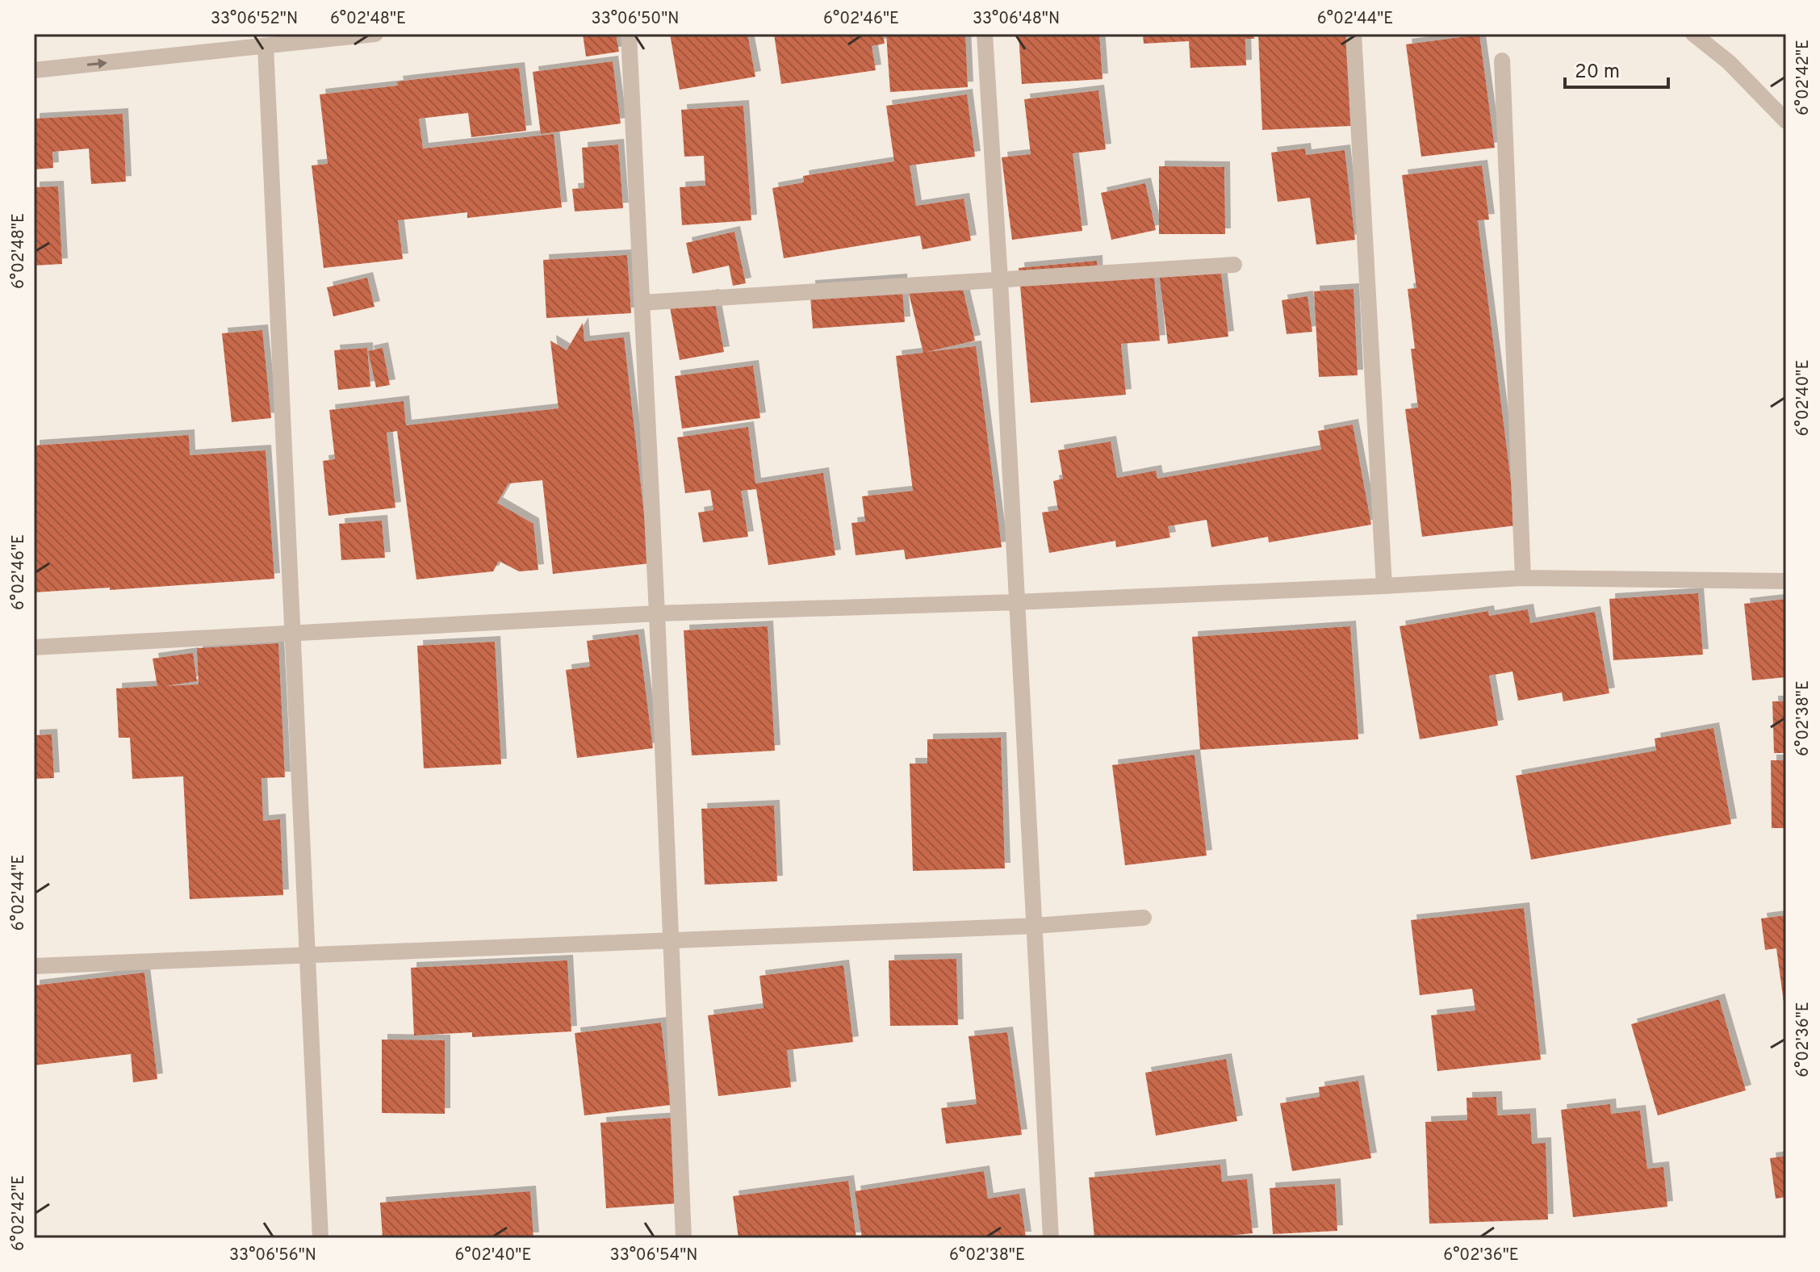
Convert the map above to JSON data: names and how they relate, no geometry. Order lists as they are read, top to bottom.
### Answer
{
  "scale_bar": "20 m",
  "coordinates": [
    "33°06'52\"N",
    "6°02'48\"E",
    "33°06'50\"N",
    "6°02'46\"E",
    "33°06'48\"N",
    "6°02'44\"E",
    "6°02'42\"E",
    "6°02'40\"E",
    "6°02'38\"E",
    "6°02'36\"E",
    "33°06'56\"N",
    "33°06'54\"N"
  ]
}
